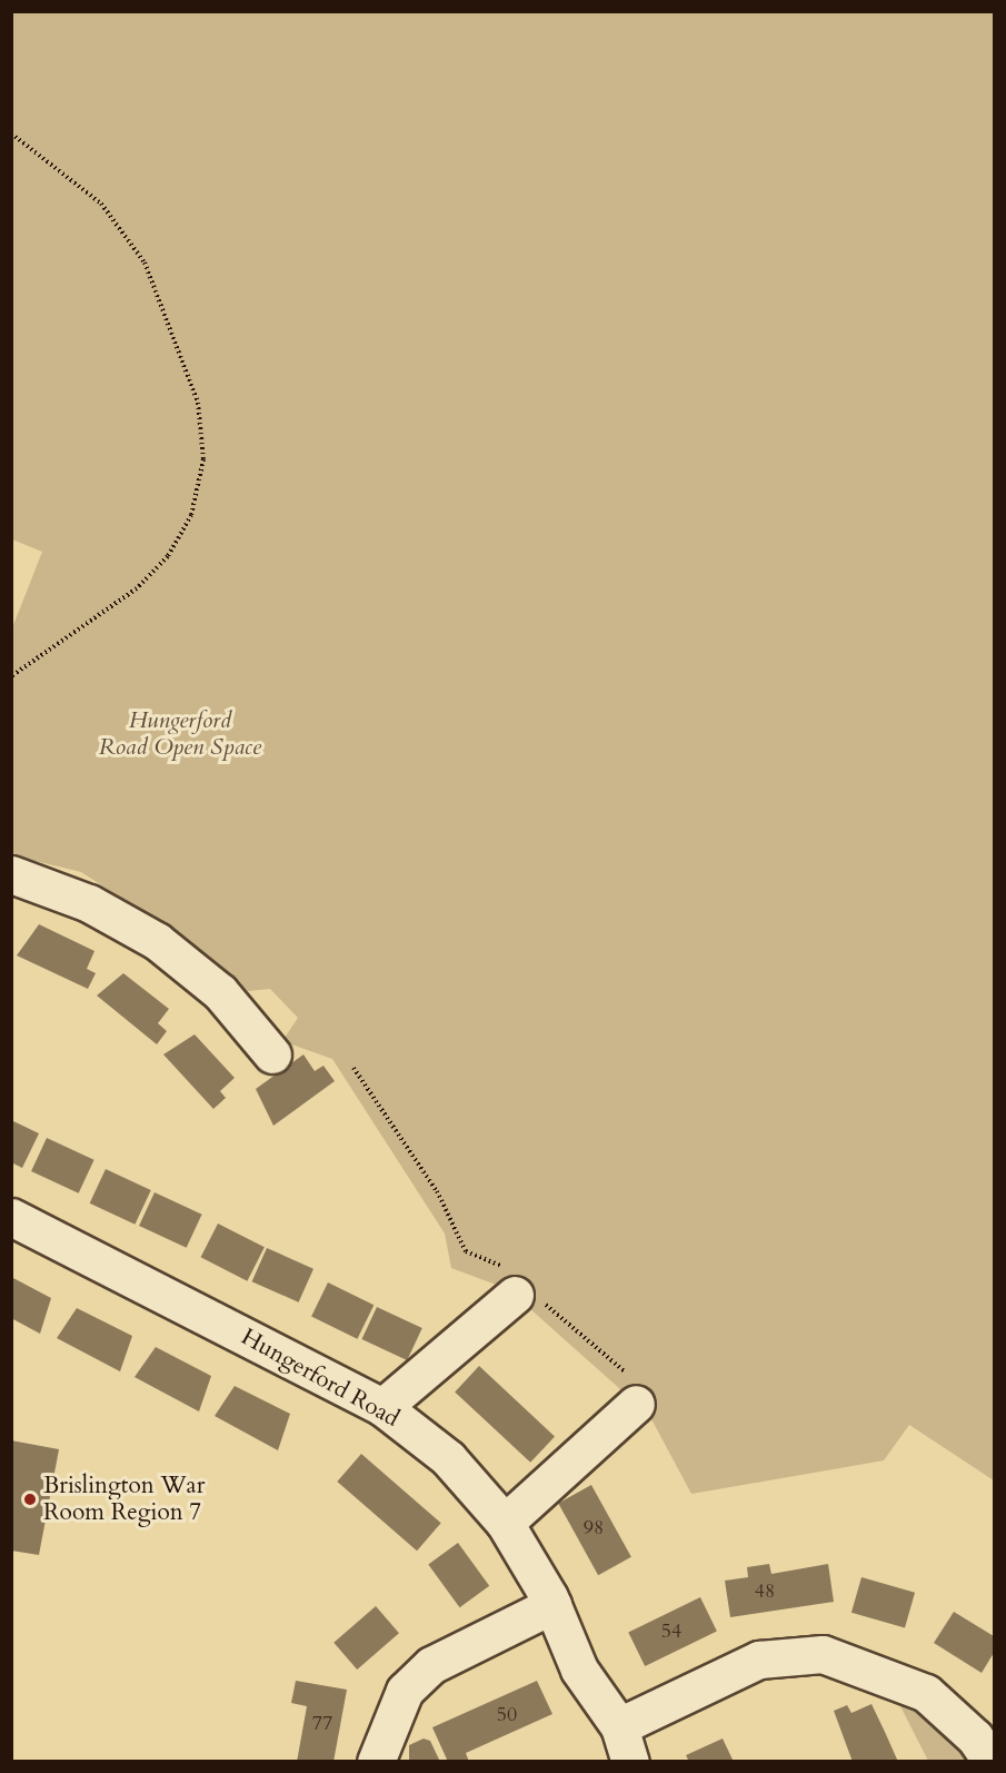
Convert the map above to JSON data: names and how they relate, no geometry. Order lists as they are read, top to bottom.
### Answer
{
  "streets": {
    "street": ["Hungerford Road"]
  },
  "parks": ["Hungerford Road Open Space"],
  "places": ["Brislington War Room Region 7"],
  "house_numbers": [
    "98",
    "48",
    "54",
    "50",
    "77"
  ]
}
